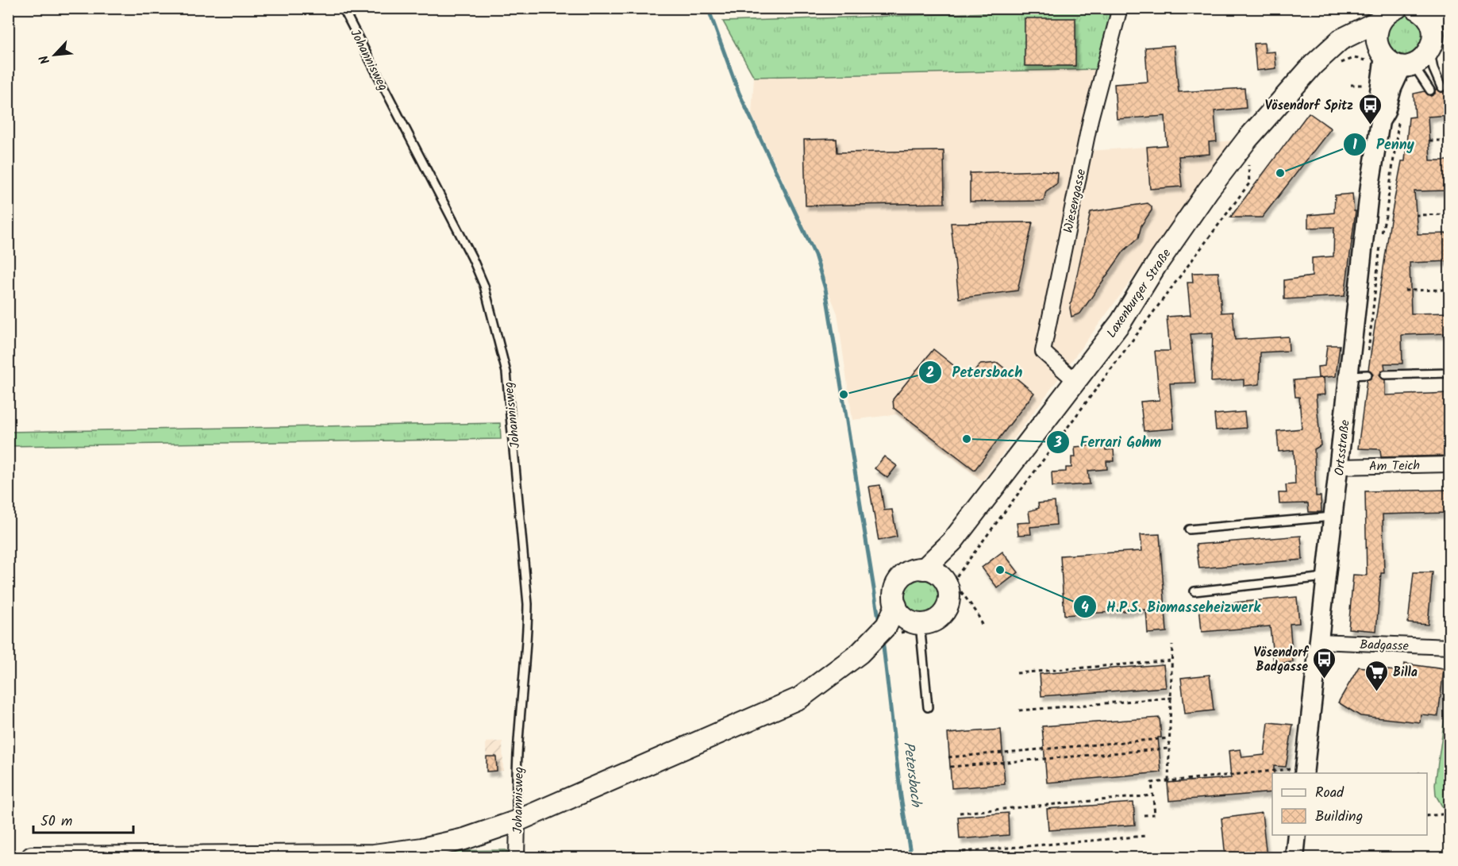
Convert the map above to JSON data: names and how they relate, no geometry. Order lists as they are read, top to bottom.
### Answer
{
  "streets": {
    "main road": ["Laxenburger Straße"],
    "street": [
      "Johannisweg",
      "Wiesengasse",
      "Ortsstraße",
      "Am Teich",
      "Badgasse"
    ]
  },
  "crossings": [
    ["Johannisweg", "Laxenburger Straße"],
    ["Wiesengasse", "Laxenburger Straße"],
    ["Laxenburger Straße", "Ortsstraße"],
    ["Ortsstraße", "Am Teich"],
    ["Ortsstraße", "Badgasse"]
  ],
  "water": ["Petersbach"],
  "places": {
    "bus stop": ["Vösendorf Spitz", "Vösendorf Badgasse"],
    "other": [
      "Penny",
      "Petersbach",
      "Ferrari Gohm",
      "H.P.S. Biomasseheizwerk"
    ],
    "supermarket": ["Billa"]
  },
  "legend": ["Road", "Building"],
  "scale_bar": "50 m",
  "north": "bottom left"
}
